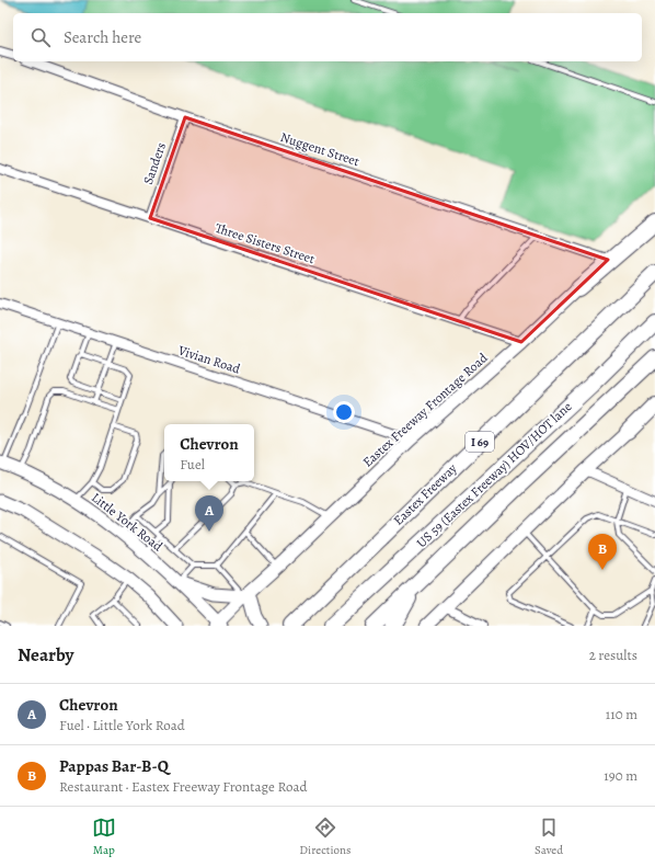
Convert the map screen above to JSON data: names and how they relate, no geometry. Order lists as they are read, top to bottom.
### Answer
{
  "streets": {
    "highway": ["I 69", "US 59 (Eastex Freeway) HOV/HOT lane", "Eastex Freeway"],
    "main road": ["Eastex Freeway Frontage Road", "Little York Road"],
    "street": [
      "Nuggent Street",
      "Sanders",
      "Three Sisters Street",
      "Vivian Road"
    ]
  },
  "crossings": [
    ["Nuggent Street", "Sanders"],
    ["Nuggent Street", "Eastex Freeway Frontage Road"],
    ["Sanders", "Three Sisters Street"],
    ["Three Sisters Street", "Eastex Freeway Frontage Road"],
    ["Vivian Road", "Eastex Freeway Frontage Road"],
    ["Eastex Freeway Frontage Road", "Little York Road"]
  ],
  "page": {
    "search": "Search here",
    "popup": ["Chevron", "Fuel"],
    "pins": ["A", "B"],
    "heading": ["Nearby", "2 results"],
    "list": [
      {
        "mark": "A",
        "name": "Chevron",
        "note": "Fuel · Little York Road",
        "value": "110 m"
      },
      {
        "mark": "B",
        "name": "Pappas Bar-B-Q",
        "note": "Restaurant · Eastex Freeway Frontage Road",
        "value": "190 m"
      }
    ],
    "nav": ["Map", "Directions", "Saved"]
  }
}
